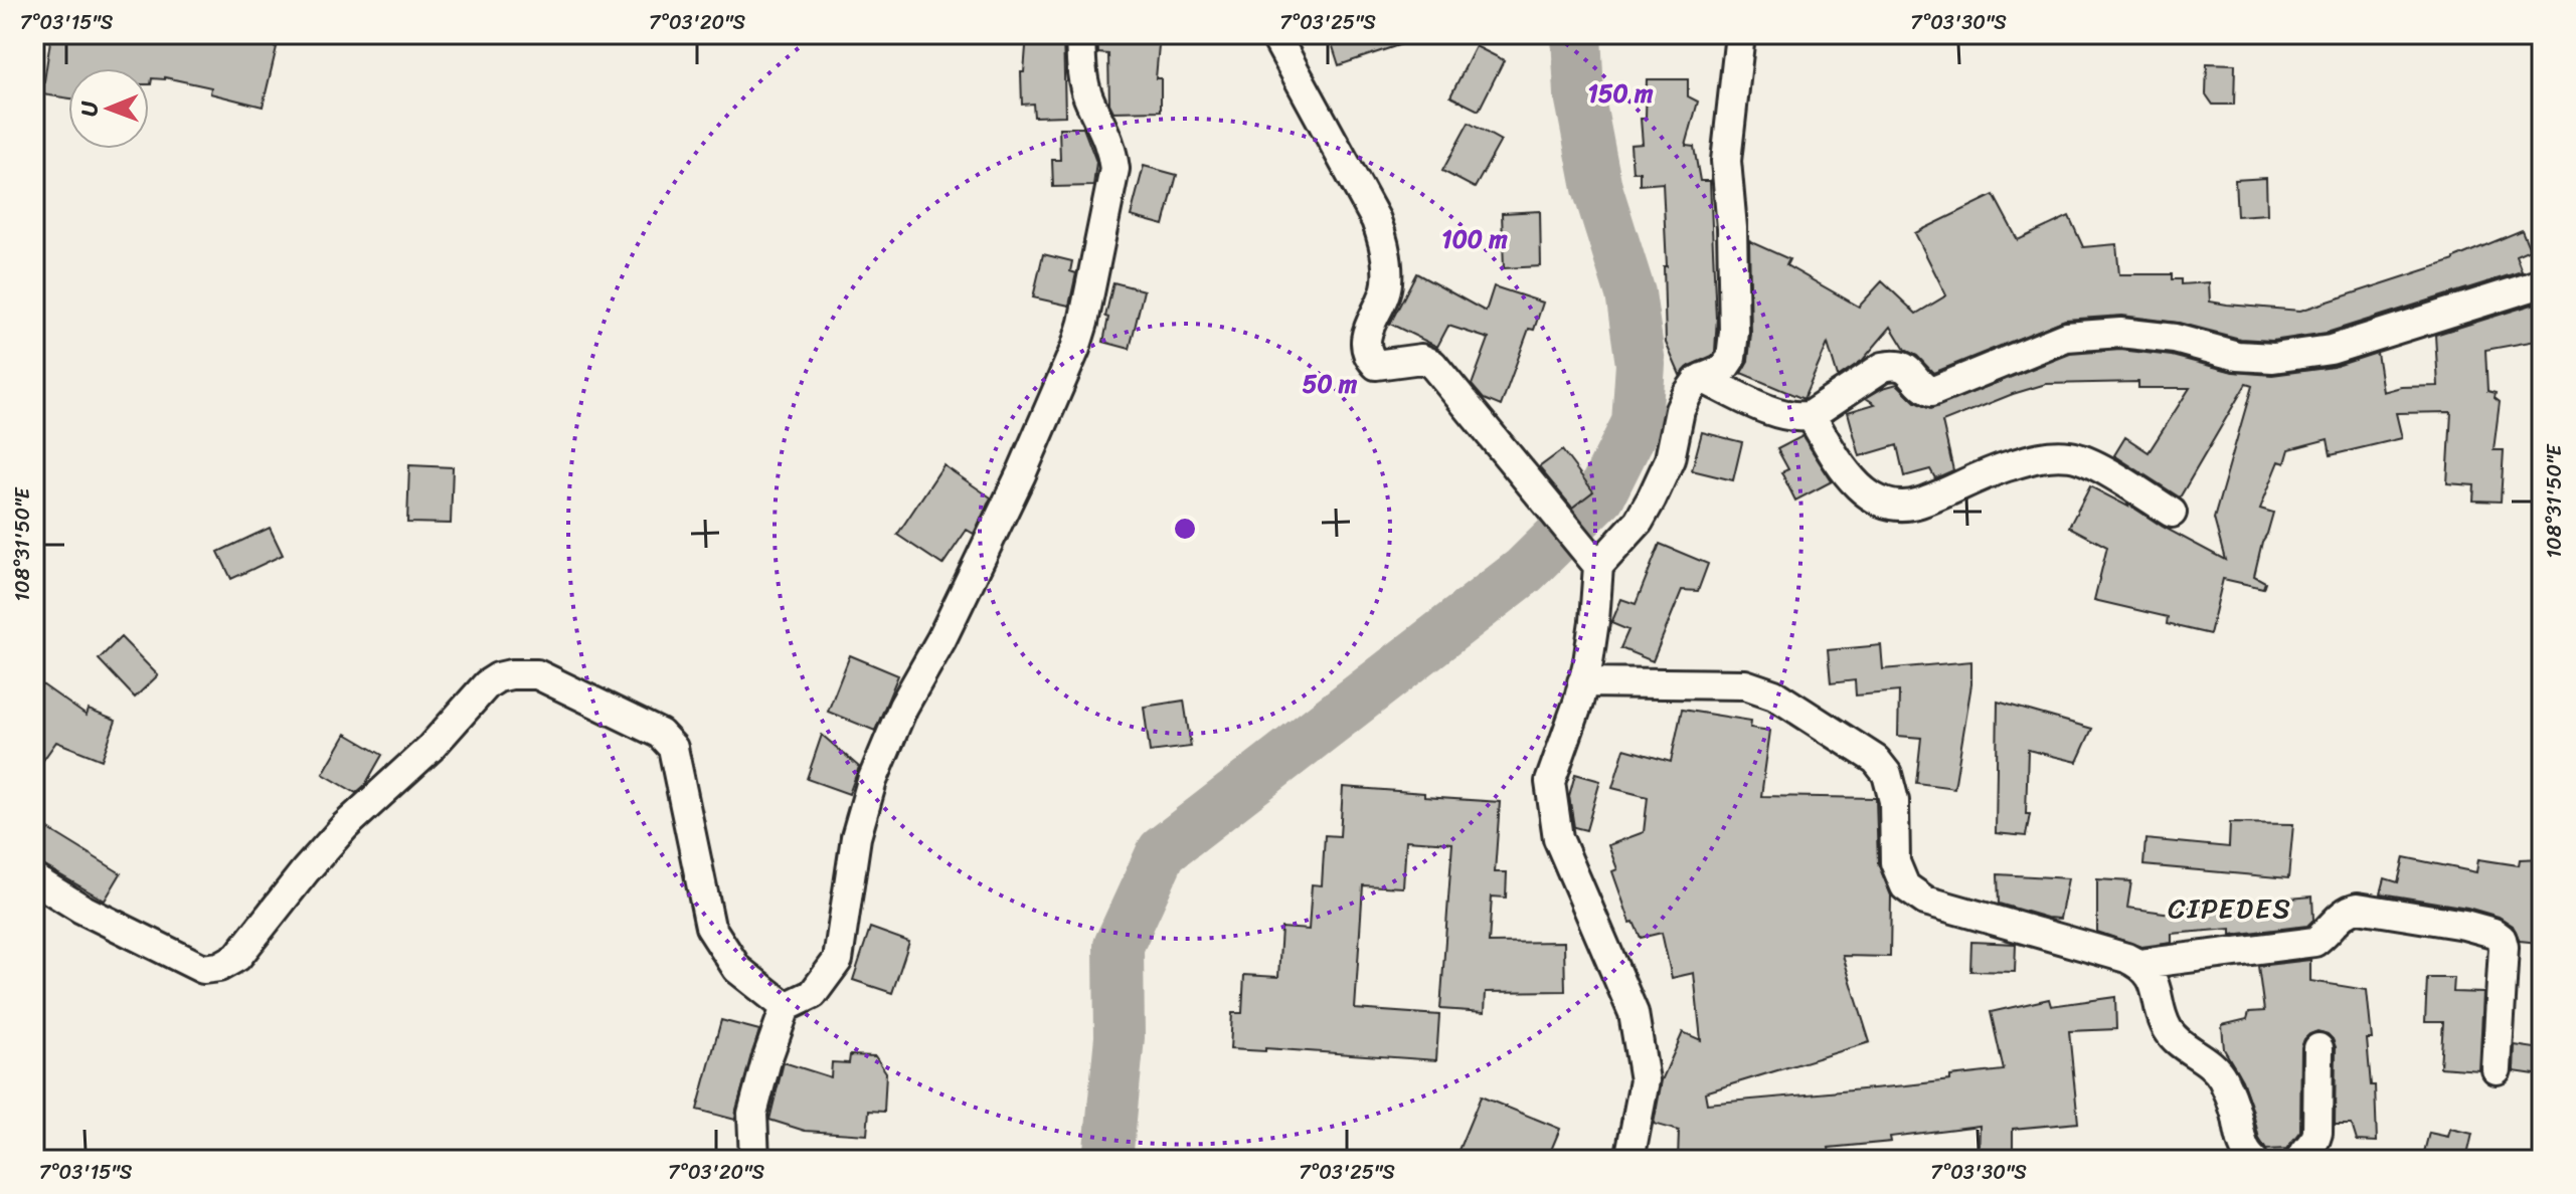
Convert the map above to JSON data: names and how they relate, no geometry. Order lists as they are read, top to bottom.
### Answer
{
  "districts": ["CIPEDES"],
  "north": "left",
  "coordinates": [
    "7°03'15\"S",
    "7°03'20\"S",
    "7°03'25\"S",
    "7°03'30\"S",
    "108°31'50\"E"
  ],
  "rings": ["150 m", "100 m", "50 m"]
}
